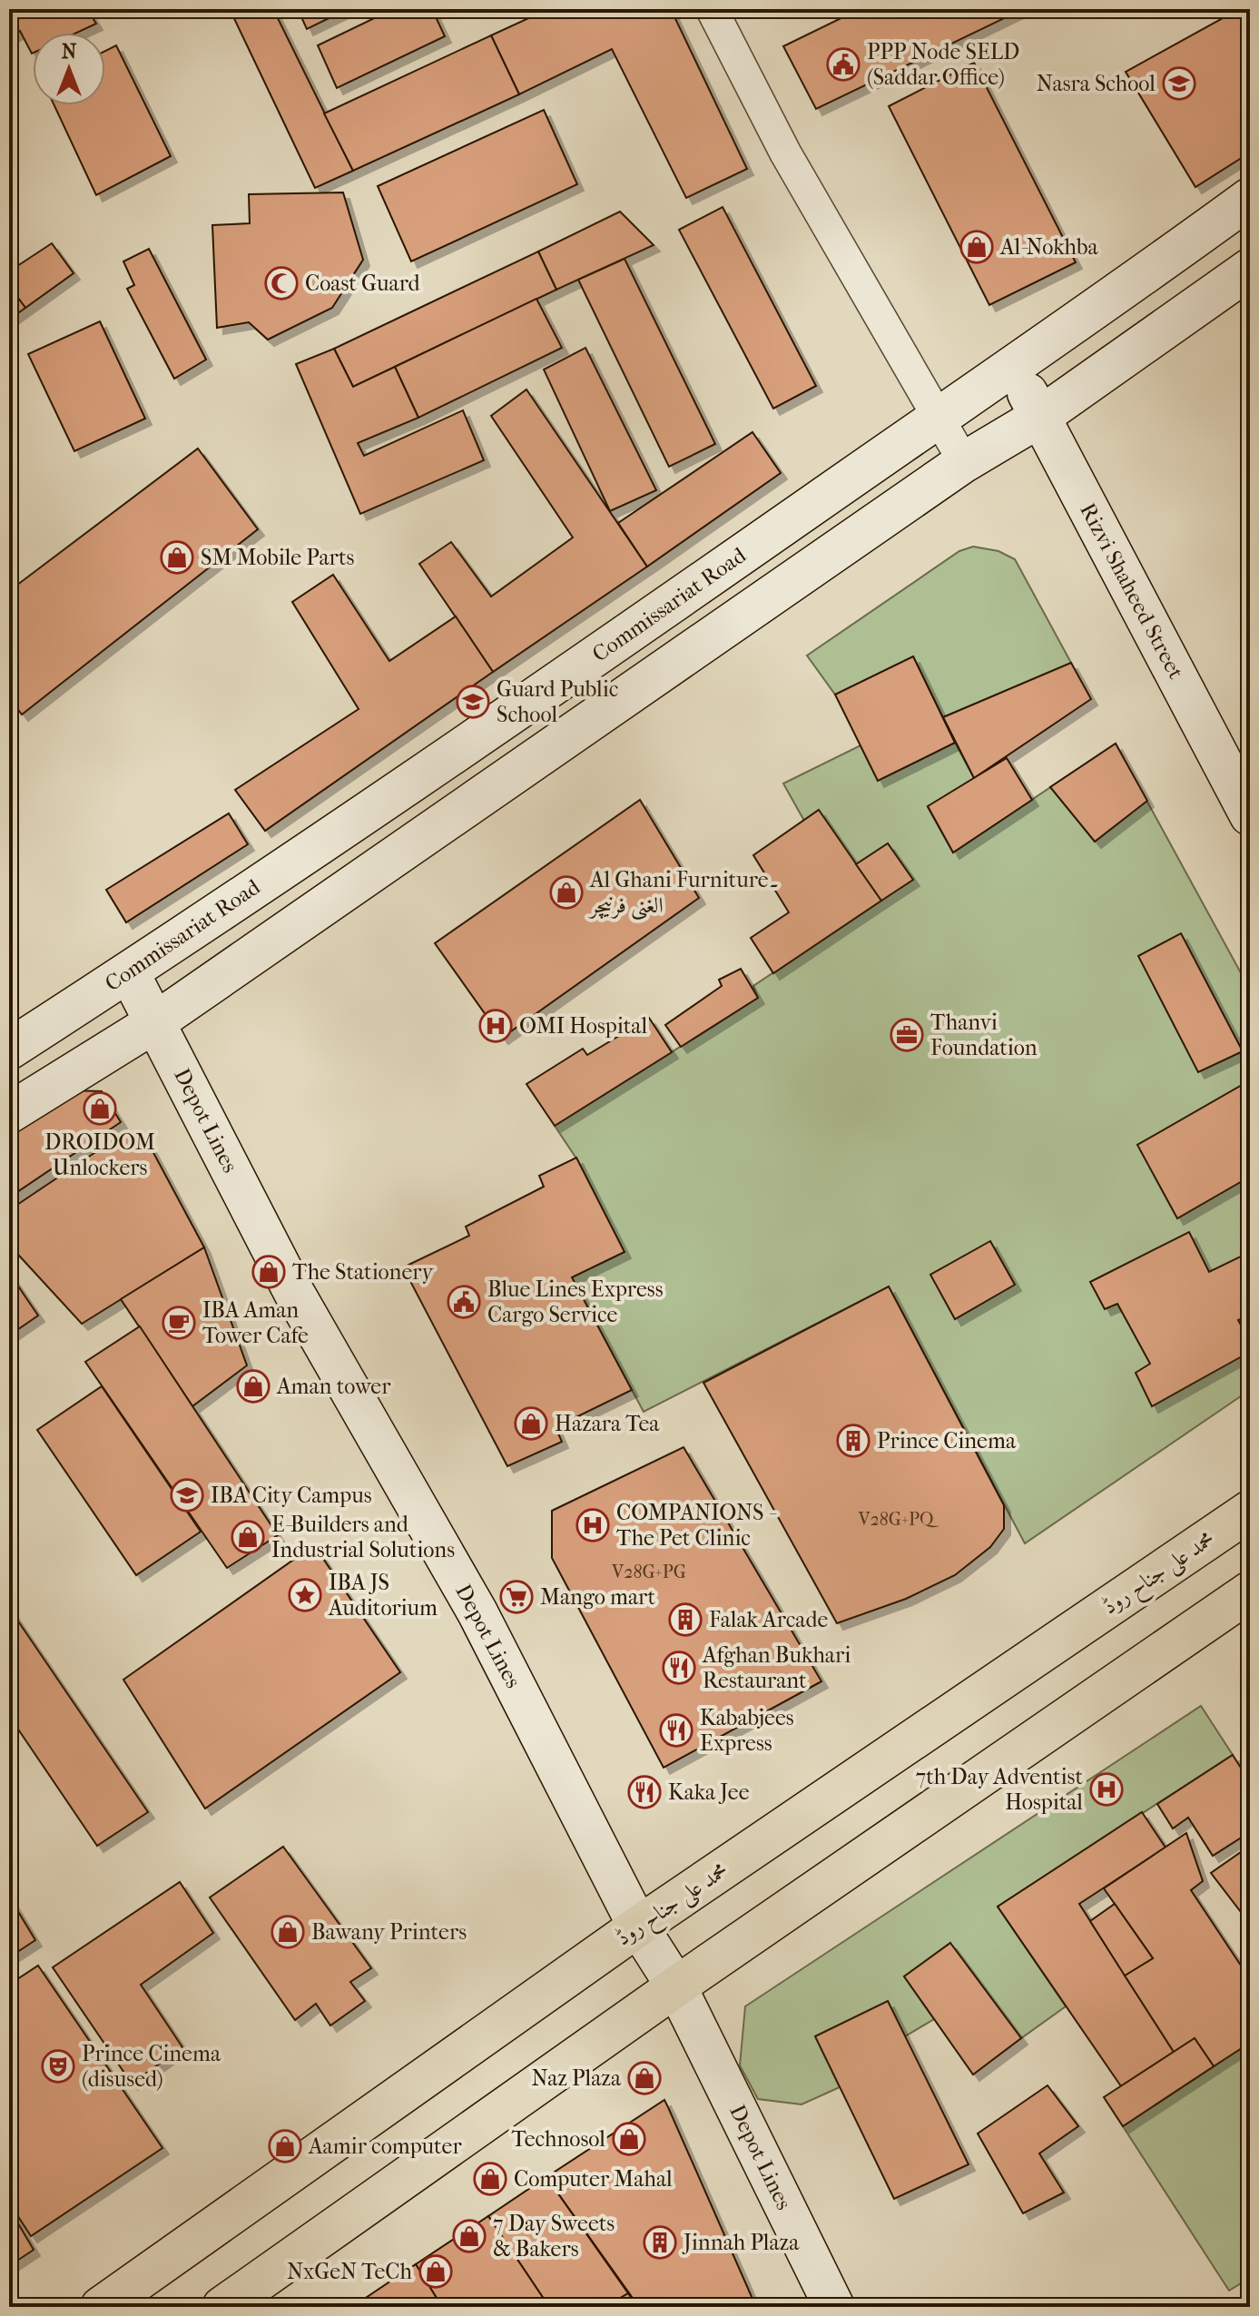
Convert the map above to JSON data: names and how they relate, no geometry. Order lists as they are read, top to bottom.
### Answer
{
  "streets": {
    "highway": ["محمد علی جناح روڈ"],
    "street": ["Rizvi Shaheed Street", "Commissariat Road", "Depot Lines"]
  },
  "crossings": [
    ["Rizvi Shaheed Street", "Commissariat Road"],
    ["Commissariat Road", "Depot Lines"],
    ["Depot Lines", "محمد علی جناح روڈ"]
  ],
  "places": {
    "public building": ["PPP Node SELD (Saddar Office)", "Blue Lines Express Cargo Service"],
    "school or university": ["Nasra School", "Guard Public School", "IBA City Campus"],
    "shop": [
      "Al-Nokhba",
      "SM Mobile Parts",
      "Al Ghani Furniture۔ الغنی فرنیچر",
      "DROIDOM Unlockers",
      "The Stationery",
      "Aman tower",
      "Hazara Tea",
      "E-Builders and Industrial Solutions",
      "Bawany Printers",
      "Naz Plaza",
      "Technosol",
      "Aamir computer",
      "Computer Mahal",
      "7 Day Sweets & Bakers",
      "NxGeN TeCh"
    ],
    "mosque": ["Coast Guard"],
    "hospital": ["OMI Hospital", "COMPANIONS - The Pet Clinic", "7th Day Adventist Hospital"],
    "office": ["Thanvi Foundation"],
    "cafe": ["IBA Aman Tower Cafe"],
    "building": ["Prince Cinema", "Falak Arcade", "Jinnah Plaza"],
    "place": ["IBA JS Auditorium"],
    "supermarket": ["Mango mart"],
    "restaurant": ["Afghan Bukhari Restaurant", "Kababjees Express", "Kaka Jee"],
    "theatre": ["Prince Cinema (disused)"]
  },
  "house_numbers": ["V28G+PQ", "V28G+PG"],
  "north": "top"
}
